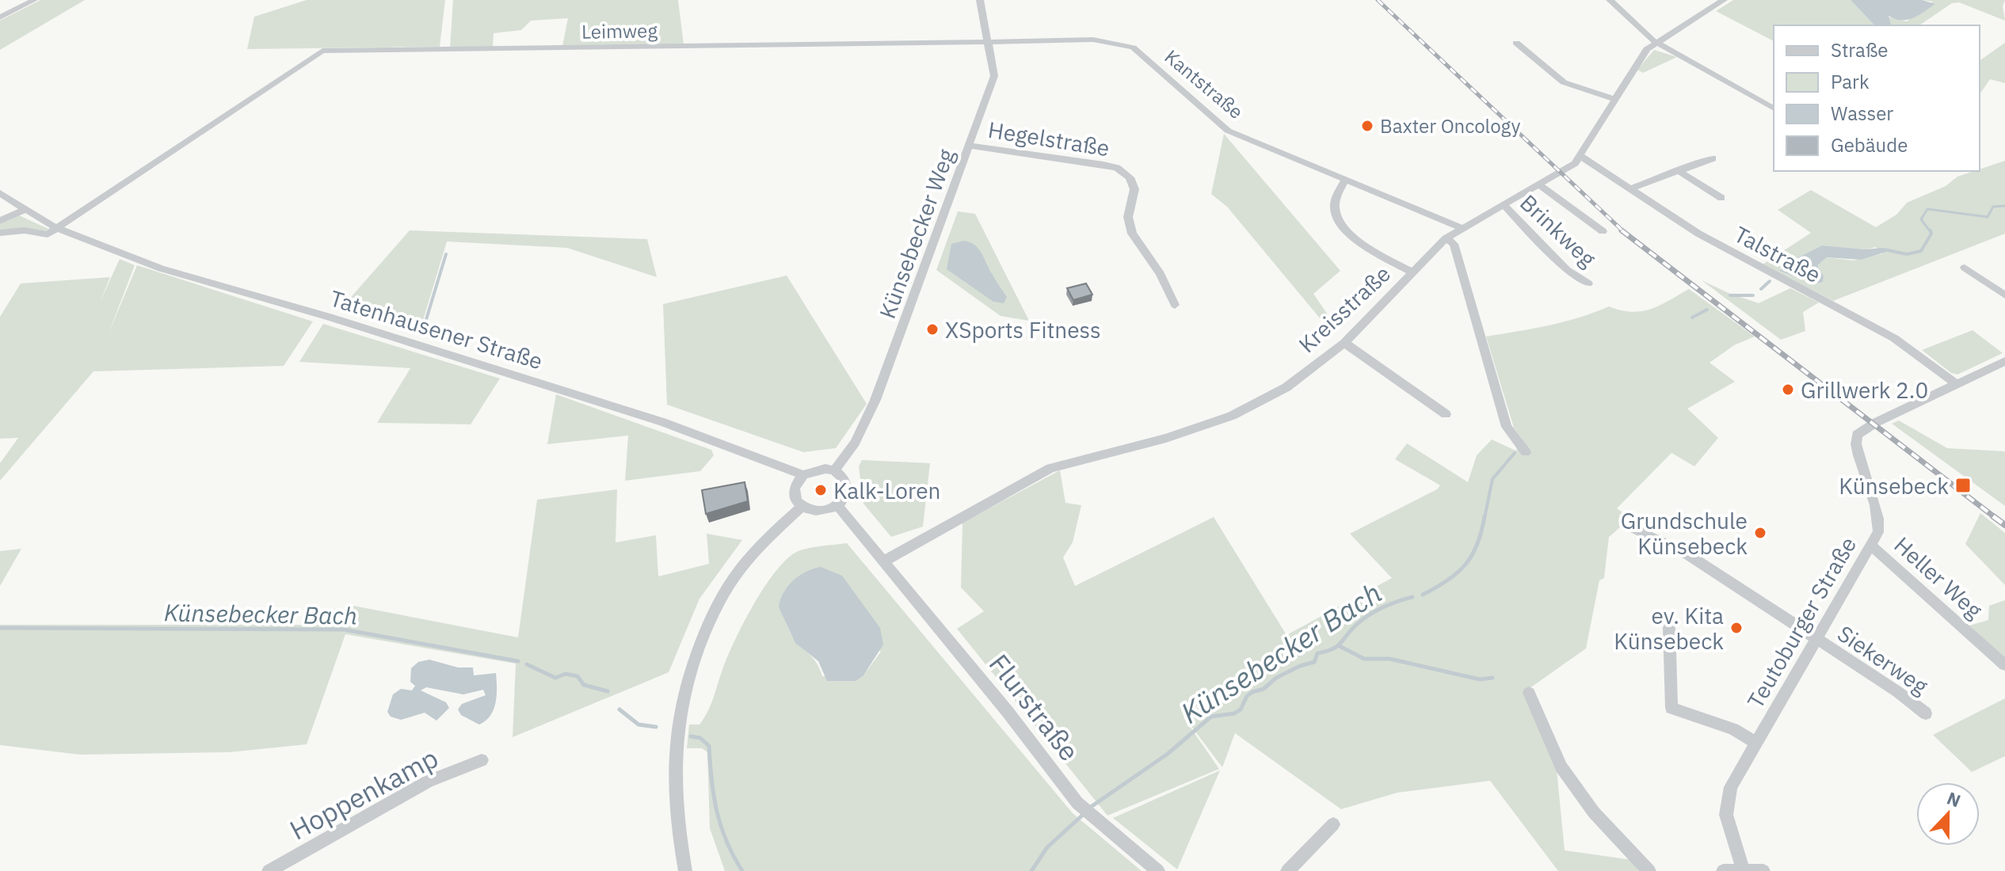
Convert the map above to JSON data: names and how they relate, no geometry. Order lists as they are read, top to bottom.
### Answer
{
  "streets": {
    "street": [
      "Leimweg",
      "Kantstraße",
      "Hegelstraße",
      "Brinkweg",
      "Künsebecker Weg",
      "Talstraße",
      "Kreisstraße",
      "Tatenhausener Straße",
      "Heller Weg",
      "Teutoburger Straße",
      "Siekerweg",
      "Flurstraße",
      "Hoppenkamp"
    ]
  },
  "crossings": [
    ["Leimweg", "Kantstraße"],
    ["Leimweg", "Künsebecker Weg"],
    ["Leimweg", "Tatenhausener Straße"],
    ["Kantstraße", "Künsebecker Weg"],
    ["Kantstraße", "Kreisstraße"],
    ["Hegelstraße", "Künsebecker Weg"],
    ["Brinkweg", "Kreisstraße"],
    ["Künsebecker Weg", "Tatenhausener Straße"],
    ["Talstraße", "Kreisstraße"],
    ["Talstraße", "Teutoburger Straße"],
    ["Kreisstraße", "Flurstraße"],
    ["Heller Weg", "Teutoburger Straße"],
    ["Teutoburger Straße", "Siekerweg"]
  ],
  "water": ["Künsebecker Bach"],
  "places": {
    "other": [
      "Baxter Oncology",
      "XSports Fitness",
      "Grillwerk 2.0",
      "Kalk-Loren",
      "Grundschule Künsebeck",
      "ev. Kita Künsebeck"
    ],
    "transit": ["Künsebeck"]
  },
  "legend": [
    "Straße",
    "Park",
    "Wasser",
    "Gebäude"
  ],
  "north": "top"
}
